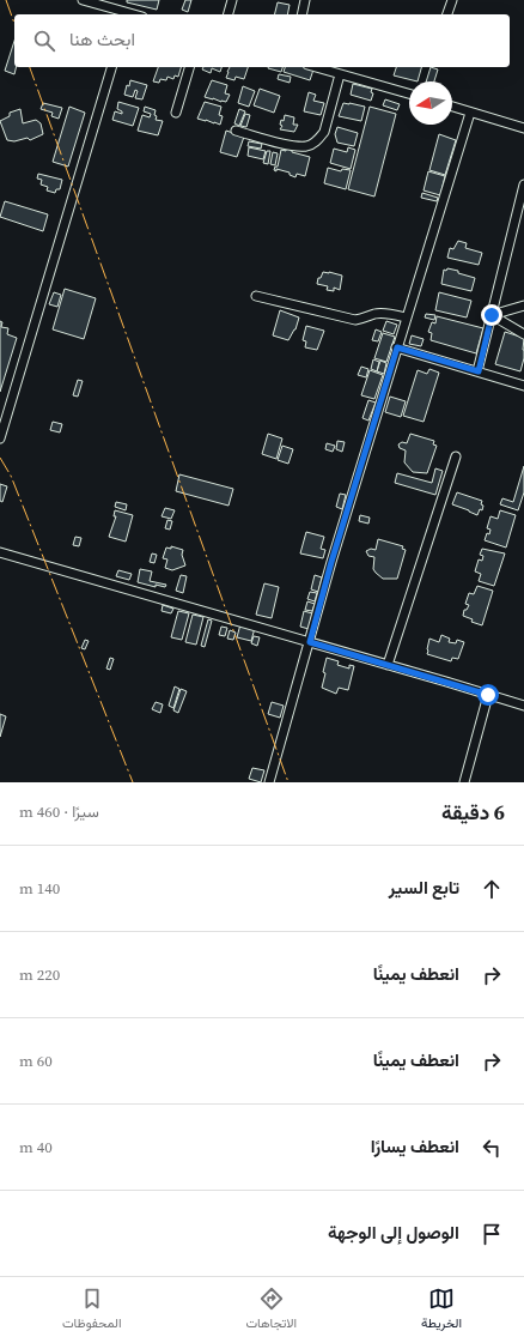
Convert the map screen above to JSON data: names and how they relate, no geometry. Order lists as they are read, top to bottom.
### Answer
{
  "north": "left",
  "page": {
    "search": "ابحث هنا",
    "heading": ["6 دقيقة", "سيرًا · 460 m"],
    "list": [
      ["تابع السير", "140 m"],
      ["انعطف يمينًا", "220 m"],
      ["انعطف يمينًا", "60 m"],
      ["انعطف يسارًا", "40 m"],
      "الوصول إلى الوجهة"
    ],
    "nav": ["الخريطة", "الاتجاهات", "المحفوظات"]
  }
}
